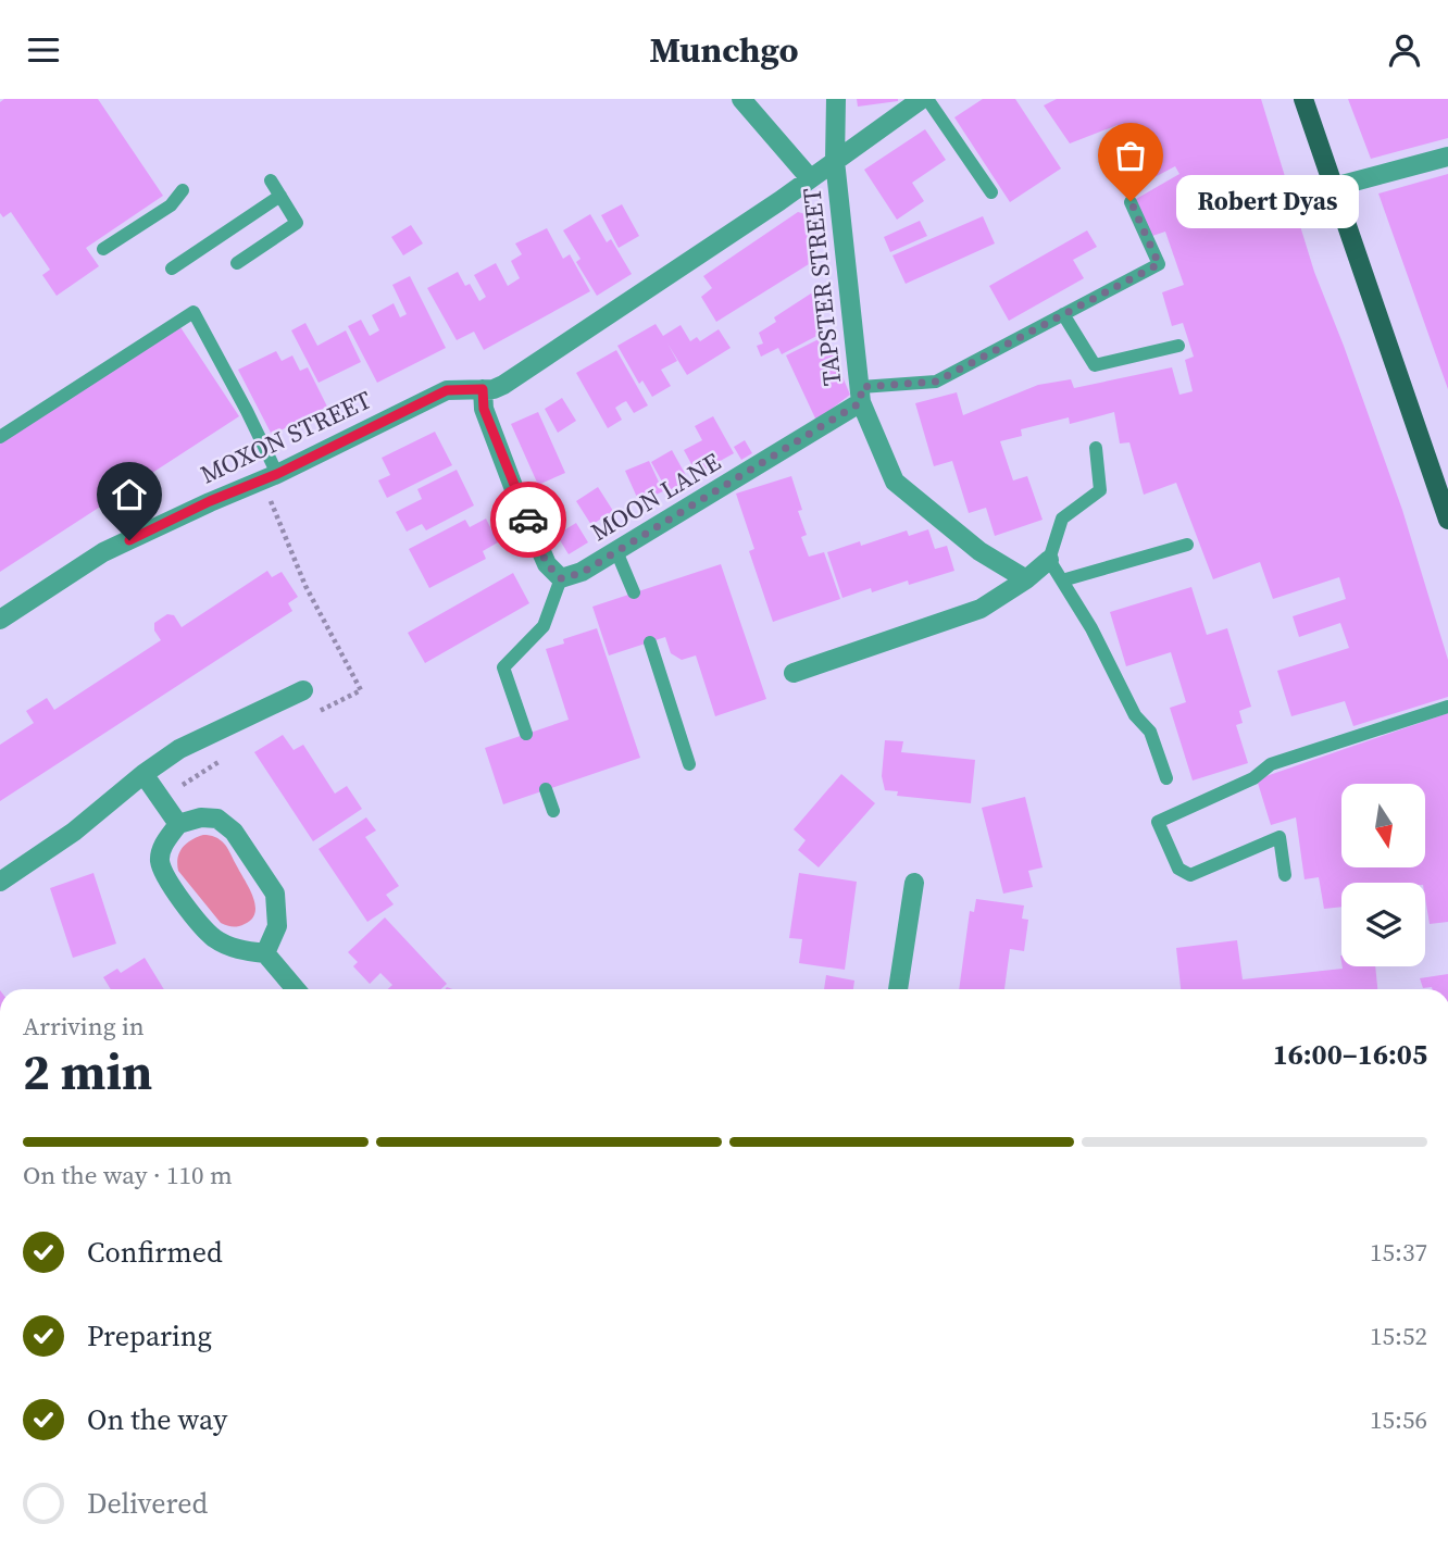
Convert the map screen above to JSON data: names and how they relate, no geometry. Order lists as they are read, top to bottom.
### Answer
{
  "streets": {
    "street": ["TAPSTER STREET", "MOXON STREET", "MOON LANE"]
  },
  "crossings": [
    ["TAPSTER STREET", "MOXON STREET"],
    ["TAPSTER STREET", "MOON LANE"]
  ],
  "places": ["Robert Dyas"],
  "north": "bottom",
  "page": {
    "header": "Munchgo",
    "bubble": "Robert Dyas",
    "heading": ["2 min", "Arriving in", "16:00–16:05"],
    "bar": "On the way · 110 m",
    "list": [
      ["Confirmed", "15:37"],
      ["Preparing", "15:52"],
      ["On the way", "15:56"],
      "Delivered"
    ]
  }
}
